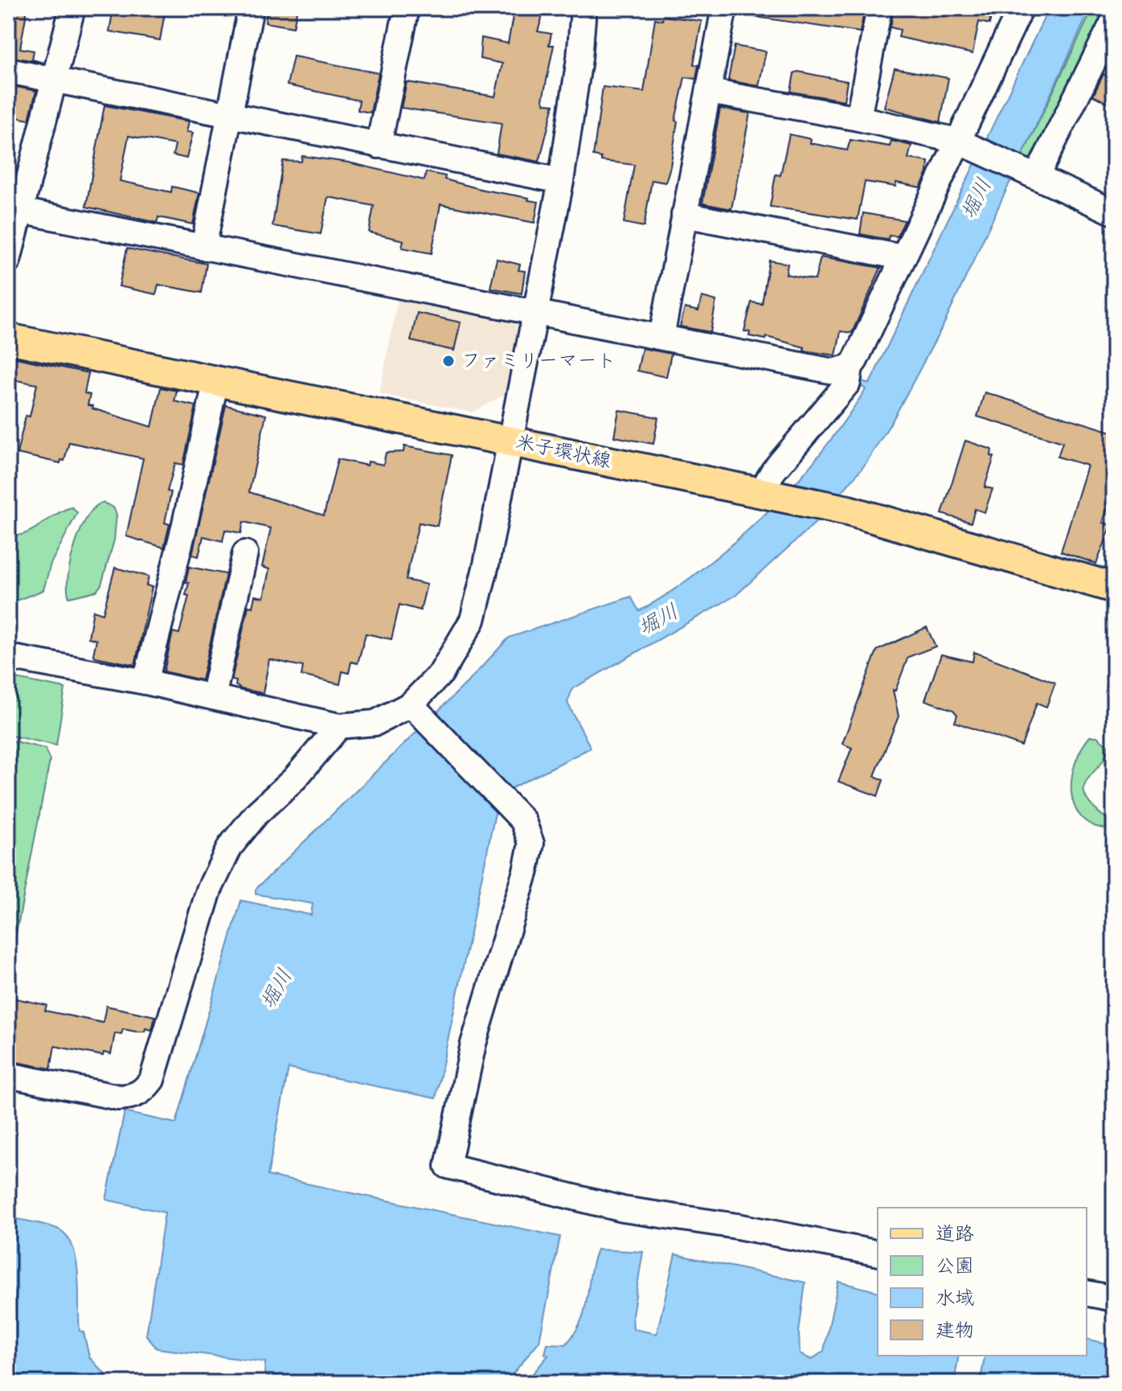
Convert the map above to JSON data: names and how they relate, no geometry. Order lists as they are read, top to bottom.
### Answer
{
  "streets": {
    "main road": ["米子環状線"]
  },
  "water": ["堀川"],
  "places": ["ファミリーマート"],
  "legend": [
    "道路",
    "公園",
    "水域",
    "建物"
  ]
}
